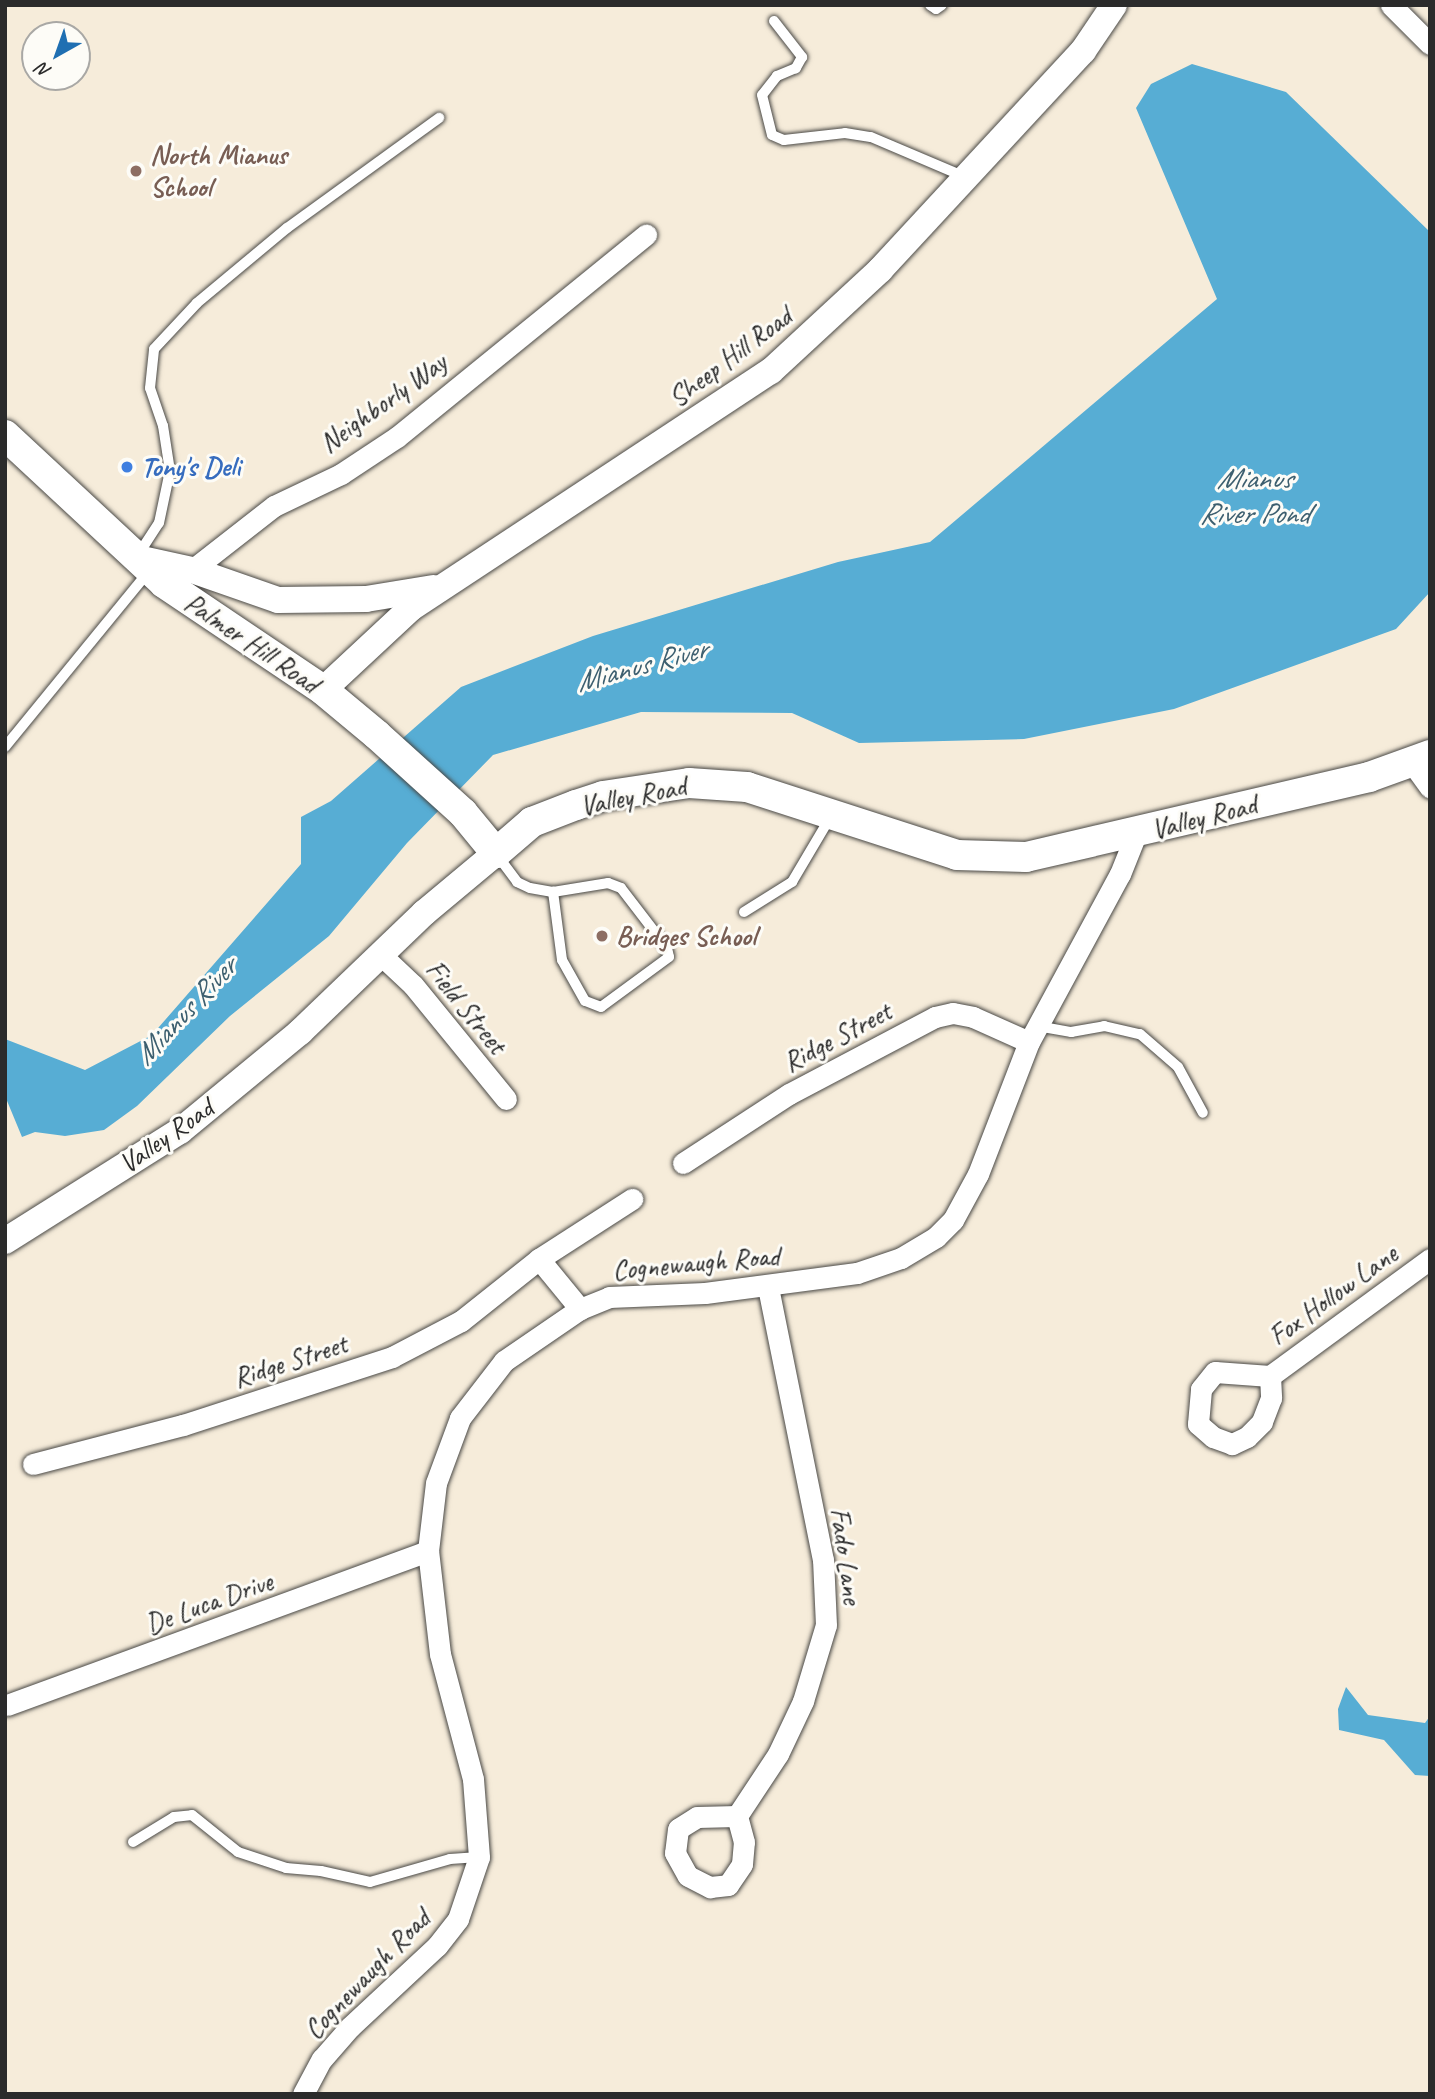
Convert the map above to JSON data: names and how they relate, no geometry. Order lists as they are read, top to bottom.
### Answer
{
  "streets": {
    "main road": ["Palmer Hill Road", "Valley Road"],
    "street": [
      "Sheep Hill Road",
      "Neighborly Way",
      "Field Street",
      "Ridge Street",
      "Cognewaugh Road",
      "Fox Hollow Lane",
      "Fado Lane",
      "De Luca Drive"
    ]
  },
  "crossings": [
    ["Sheep Hill Road", "Palmer Hill Road"],
    ["Palmer Hill Road", "Valley Road"],
    ["Valley Road", "Field Street"],
    ["Valley Road", "Cognewaugh Road"],
    ["Ridge Street", "Cognewaugh Road"],
    ["Cognewaugh Road", "Fado Lane"],
    ["Cognewaugh Road", "De Luca Drive"]
  ],
  "water": ["Mianus River Pond", "Mianus River"],
  "places": ["North Mianus School", "Tony's Deli", "Bridges School"],
  "north": "bottom left"
}
